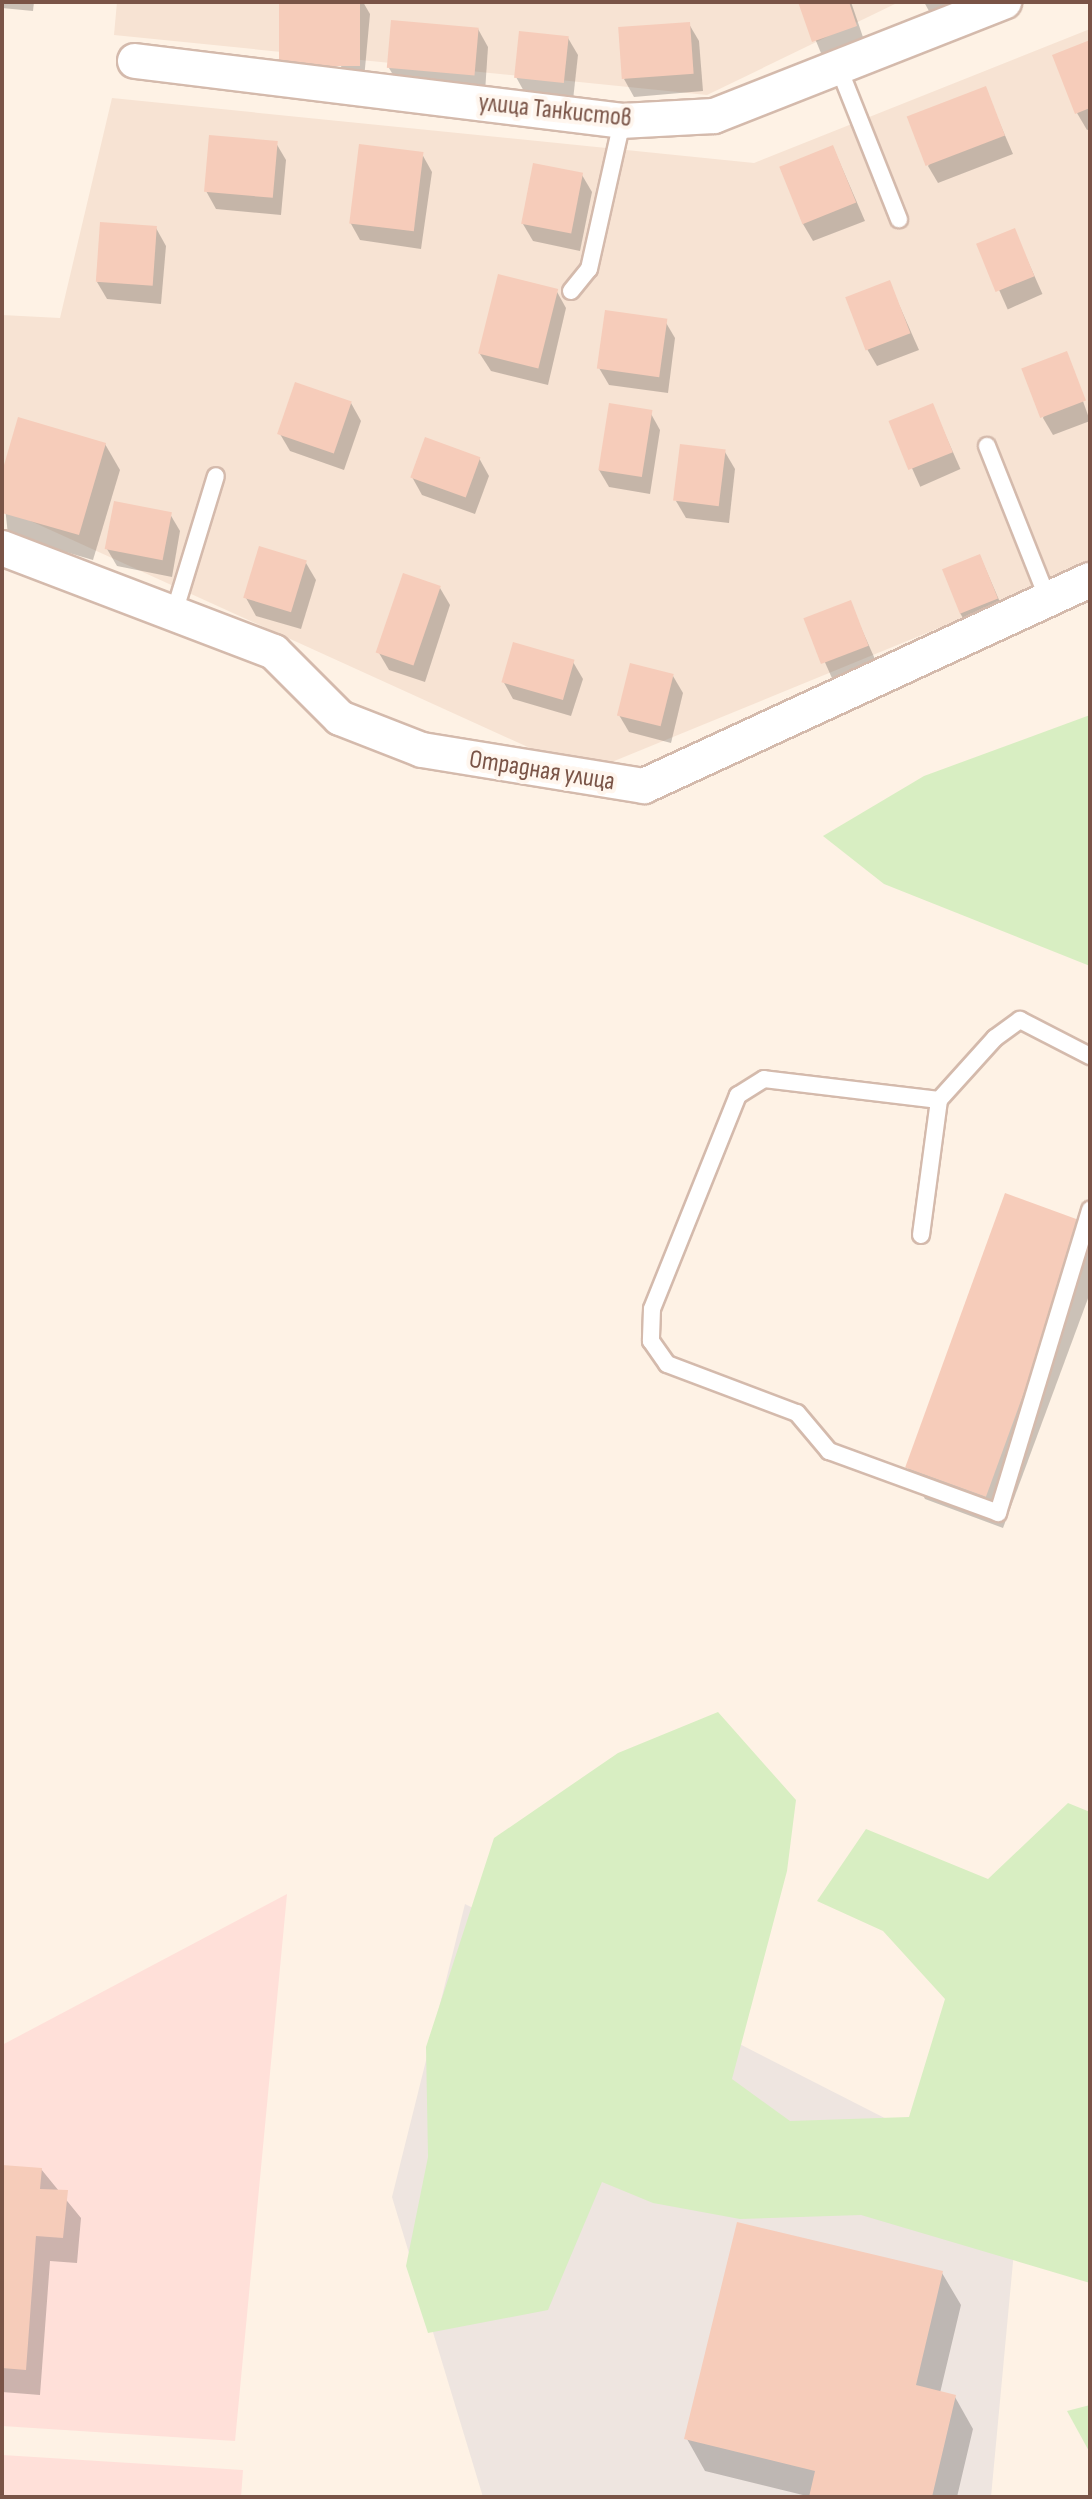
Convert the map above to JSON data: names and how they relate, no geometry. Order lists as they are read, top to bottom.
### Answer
{
  "streets": {
    "street": ["улица Танкистов", "Отрадная улица"]
  }
}
